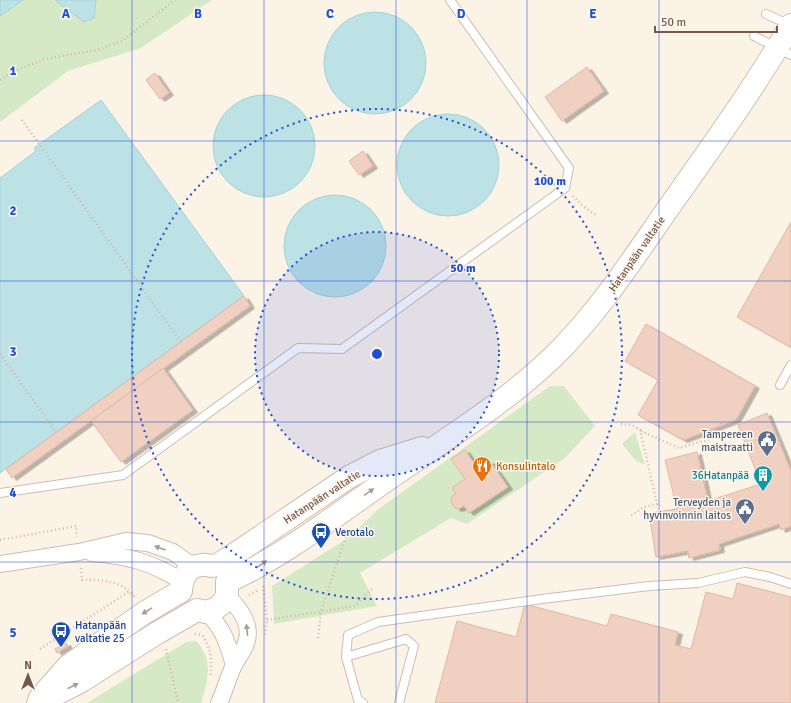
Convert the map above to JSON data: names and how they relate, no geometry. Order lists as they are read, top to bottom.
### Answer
{
  "streets": {
    "main road": ["Hatanpään valtatie"]
  },
  "places": {
    "public building": ["Tampereen maistraatti", "Terveyden ja hyvinvoinnin laitos"],
    "restaurant": ["Konsulintalo"],
    "building": ["36Hatanpää"],
    "bus stop": ["Verotalo", "Hatanpään valtatie 25"]
  },
  "scale_bar": "50 m",
  "north": "top",
  "grid": {
    "columns": [
      "A",
      "B",
      "C",
      "D",
      "E"
    ],
    "rows": [
      "1",
      "2",
      "3",
      "4",
      "5"
    ]
  },
  "rings": ["100 m", "50 m"]
}
